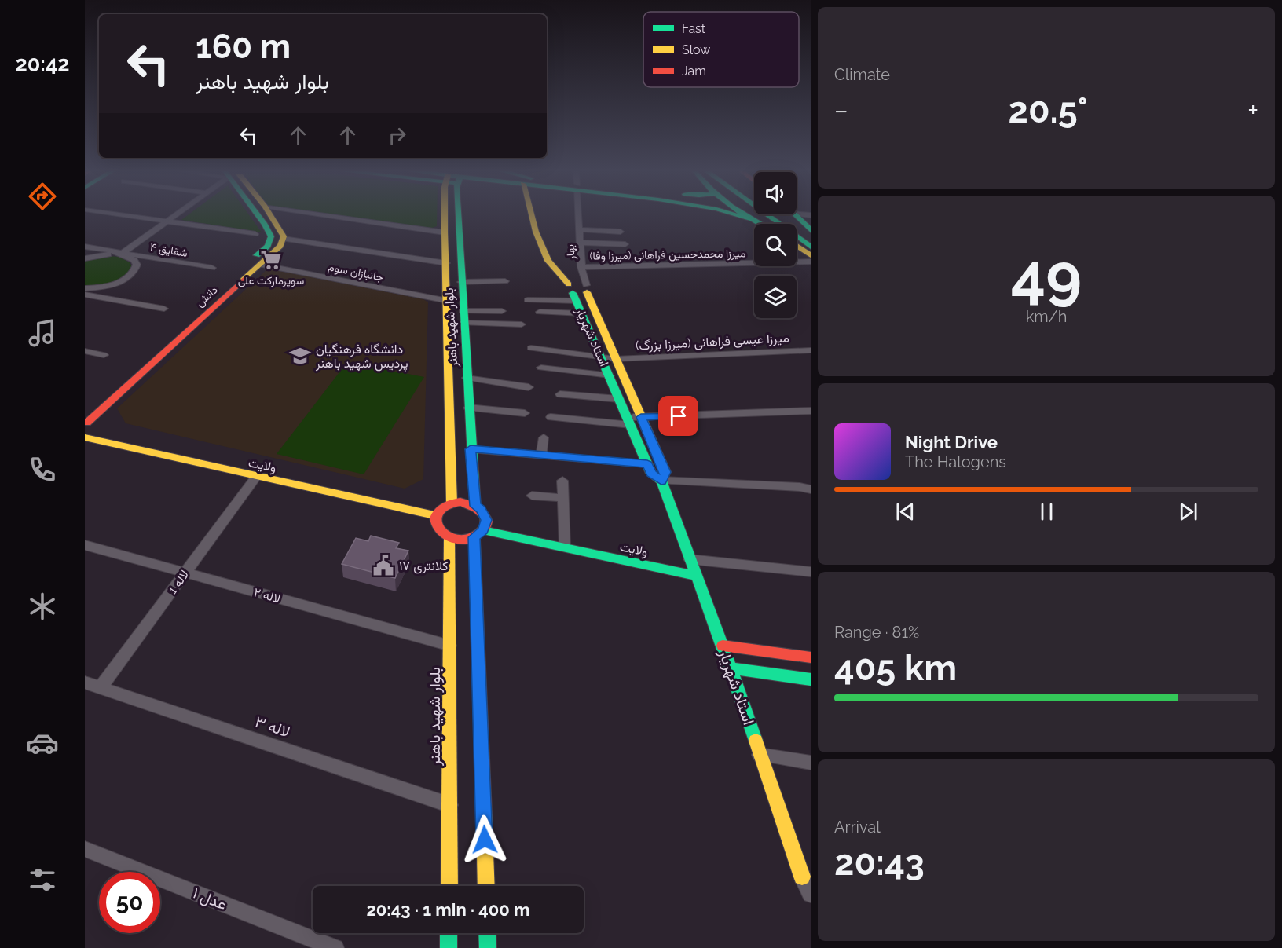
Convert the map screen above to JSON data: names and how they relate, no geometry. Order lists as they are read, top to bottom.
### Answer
{
  "streets": {
    "main road": [
      "دانش",
      "بلوار شهید باهنر",
      "استاد شهریار",
      "ولایت"
    ],
    "street": [
      "شقایق ۴",
      "بهار",
      "میرزا محمدحسین فراهانی (میرزا وفا)",
      "جانبازان سوم",
      "میرزا عیسی فراهانی (میرزا بزرگ)",
      "لاله 1",
      "لاله ۲",
      "لاله ۳",
      "عدل ۱"
    ]
  },
  "crossings": [
    ["بهار", "میرزا محمدحسین فراهانی (میرزا وفا)"],
    ["بهار", "استاد شهریار"],
    ["جانبازان سوم", "دانش"],
    ["جانبازان سوم", "بلوار شهید باهنر"],
    ["بلوار شهید باهنر", "ولایت"],
    ["بلوار شهید باهنر", "لاله ۲"],
    ["بلوار شهید باهنر", "لاله ۳"],
    ["استاد شهریار", "میرزا عیسی فراهانی (میرزا بزرگ)"],
    ["استاد شهریار", "ولایت"],
    ["ولایت", "لاله 1"],
    ["لاله 1", "لاله ۲"],
    ["لاله 1", "لاله ۳"]
  ],
  "places": {
    "supermarket": ["سوپرمارکت علی"],
    "school or university": ["دانشگاه فرهنگیان پردیس شهید باهنر"],
    "public building": ["کلانتری ۱۷"]
  },
  "legend": ["Fast", "Slow", "Jam"],
  "page": {
    "tabs": "20:42",
    "tile": [
      "Climate",
      ["49", "km/h"],
      ["Range · 81%", "405 km"],
      ["Arrival", "20:43"]
    ],
    "turn": ["160 m", "بلوار شهید باهنر"],
    "heat": ["−", "20.5°", "+"],
    "song": ["Night Drive", "The Halogens"],
    "limit": "50",
    "trip": "20:43 · 1 min · 400 m"
  }
}
